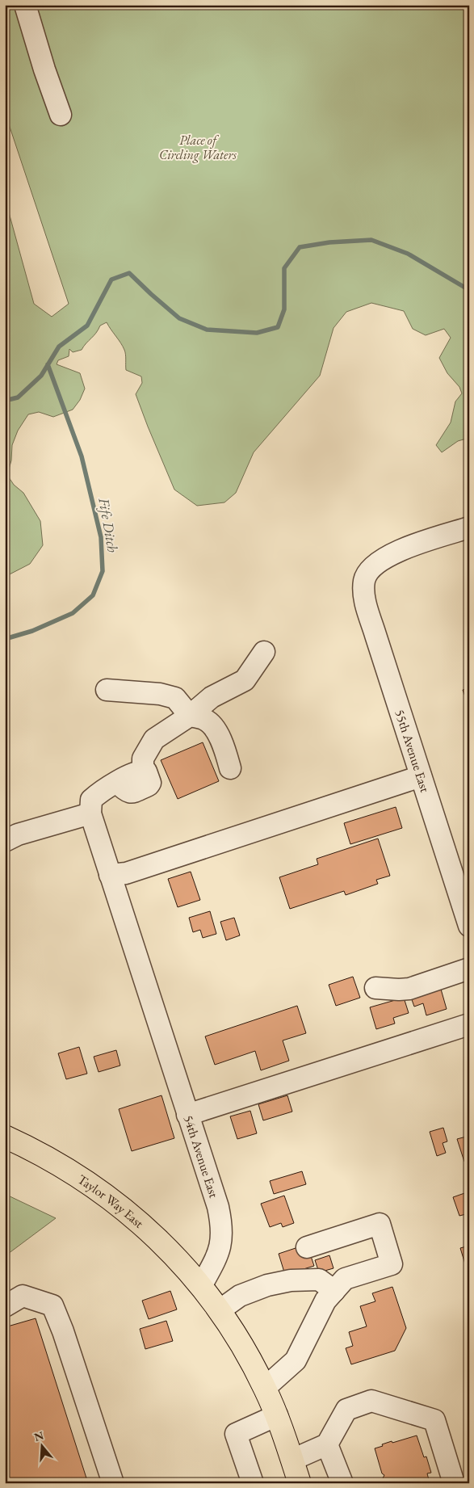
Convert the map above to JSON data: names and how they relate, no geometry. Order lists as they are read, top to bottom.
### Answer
{
  "streets": {
    "main road": ["Taylor Way East"],
    "street": ["55th Avenue East", "54th Avenue East"]
  },
  "crossings": [
    ["54th Avenue East", "Taylor Way East"]
  ],
  "water": ["Fife Ditch"],
  "parks": ["Place of Circling Waters"],
  "north": "top"
}
